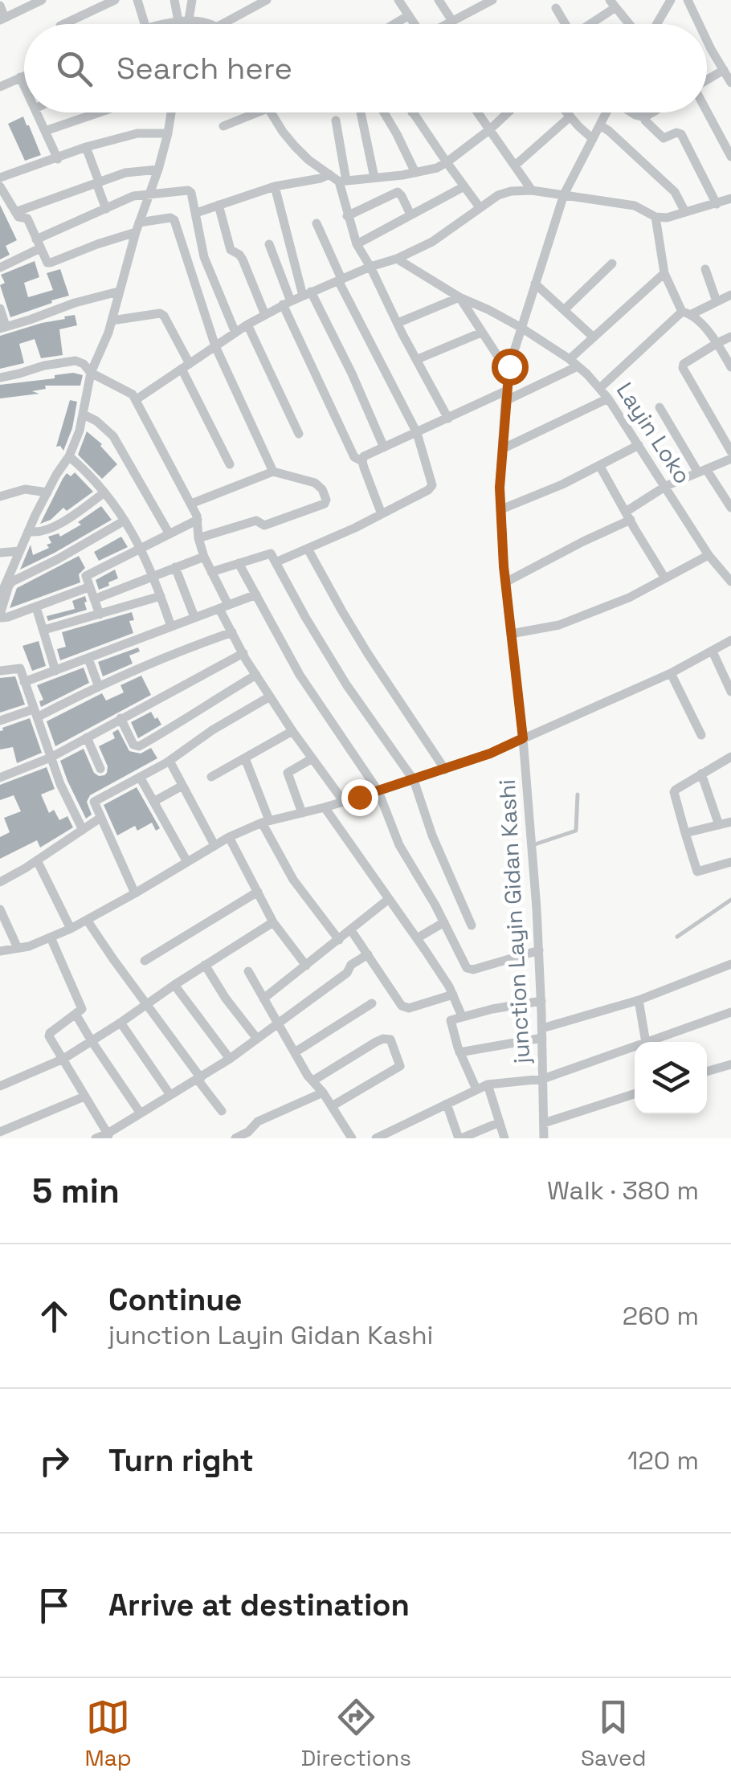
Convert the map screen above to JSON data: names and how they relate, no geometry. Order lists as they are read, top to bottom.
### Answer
{
  "streets": {
    "street": ["Layin Loko", "junction Layin Gidan Kashi"]
  },
  "crossings": [
    ["Layin Loko", "junction Layin Gidan Kashi"]
  ],
  "page": {
    "search": "Search here",
    "heading": ["5 min", "Walk · 380 m"],
    "list": [
      ["Continue", "junction Layin Gidan Kashi", "260 m"],
      ["Turn right", "120 m"],
      "Arrive at destination"
    ],
    "nav": ["Map", "Directions", "Saved"]
  }
}
